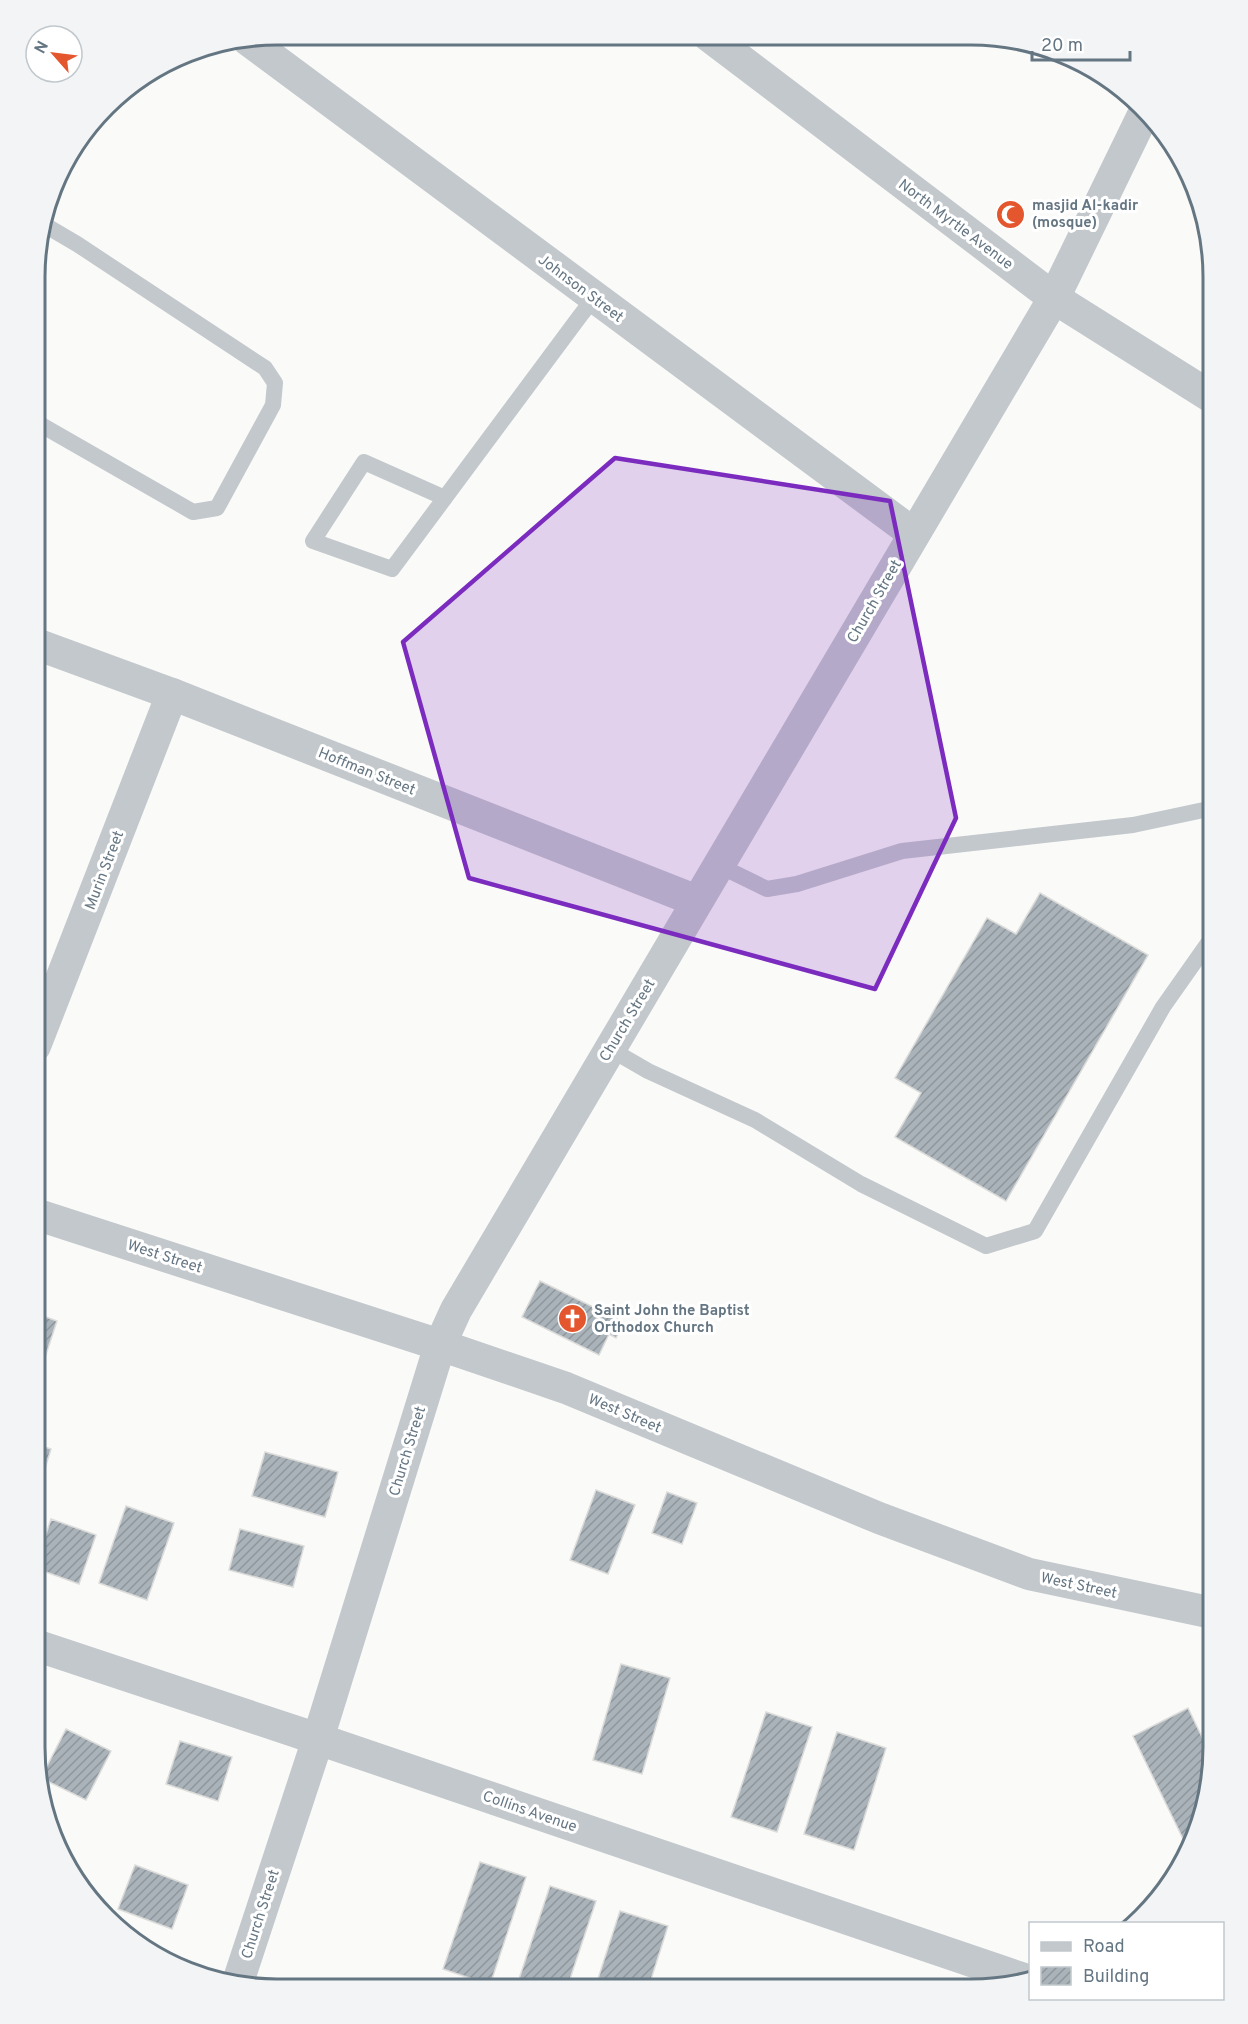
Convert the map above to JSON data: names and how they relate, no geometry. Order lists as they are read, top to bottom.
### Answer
{
  "streets": {
    "street": [
      "North Myrtle Avenue",
      "Johnson Street",
      "Church Street",
      "Hoffman Street",
      "Murin Street",
      "West Street",
      "Collins Avenue"
    ]
  },
  "crossings": [
    ["North Myrtle Avenue", "Church Street"],
    ["Johnson Street", "Church Street"],
    ["Church Street", "Hoffman Street"],
    ["Church Street", "West Street"],
    ["Church Street", "Collins Avenue"],
    ["Hoffman Street", "Murin Street"]
  ],
  "places": {
    "mosque": ["masjid Al-kadir (mosque)"],
    "church": ["Saint John the Baptist Orthodox Church"]
  },
  "legend": ["Road", "Building"],
  "scale_bar": "20 m",
  "north": "top left"
}
